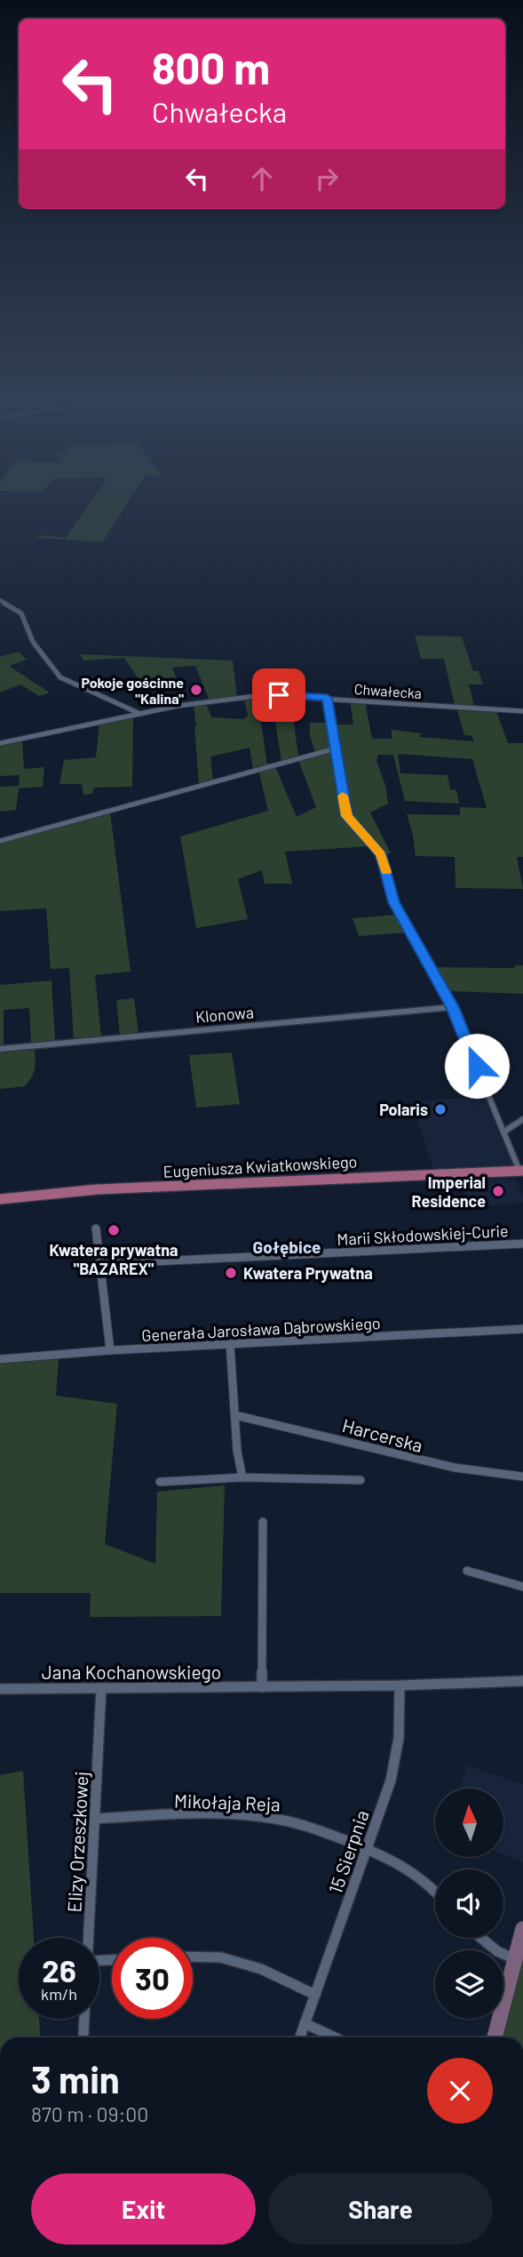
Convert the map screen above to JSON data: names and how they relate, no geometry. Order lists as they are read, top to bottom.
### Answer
{
  "streets": {
    "main road": ["Eugeniusza Kwiatkowskiego"],
    "street": [
      "Chwałecka",
      "Klonowa",
      "Marii Skłodowskiej-Curie",
      "Generała Jarosława Dąbrowskiego",
      "Harcerska",
      "Jana Kochanowskiego",
      "Mikołaja Reja",
      "Elizy Orzeszkowej",
      "15 Sierpnia"
    ]
  },
  "crossings": [
    ["Jana Kochanowskiego", "Elizy Orzeszkowej"],
    ["Jana Kochanowskiego", "15 Sierpnia"],
    ["Mikołaja Reja", "Elizy Orzeszkowej"],
    ["Mikołaja Reja", "15 Sierpnia"]
  ],
  "districts": ["Gołębice"],
  "places": [
    "Pokoje gościnne \"Kalina\"",
    "Polaris",
    "Imperial Residence",
    "Kwatera prywatna \"BAZAREX\"",
    "Kwatera Prywatna"
  ],
  "north": "top",
  "page": {
    "turn": ["800 m", "Chwałecka"],
    "speed": "26 km/h",
    "limit": "30",
    "heading": ["3 min", "870 m · 09:00"],
    "buttons": ["Exit", "Share"]
  }
}
